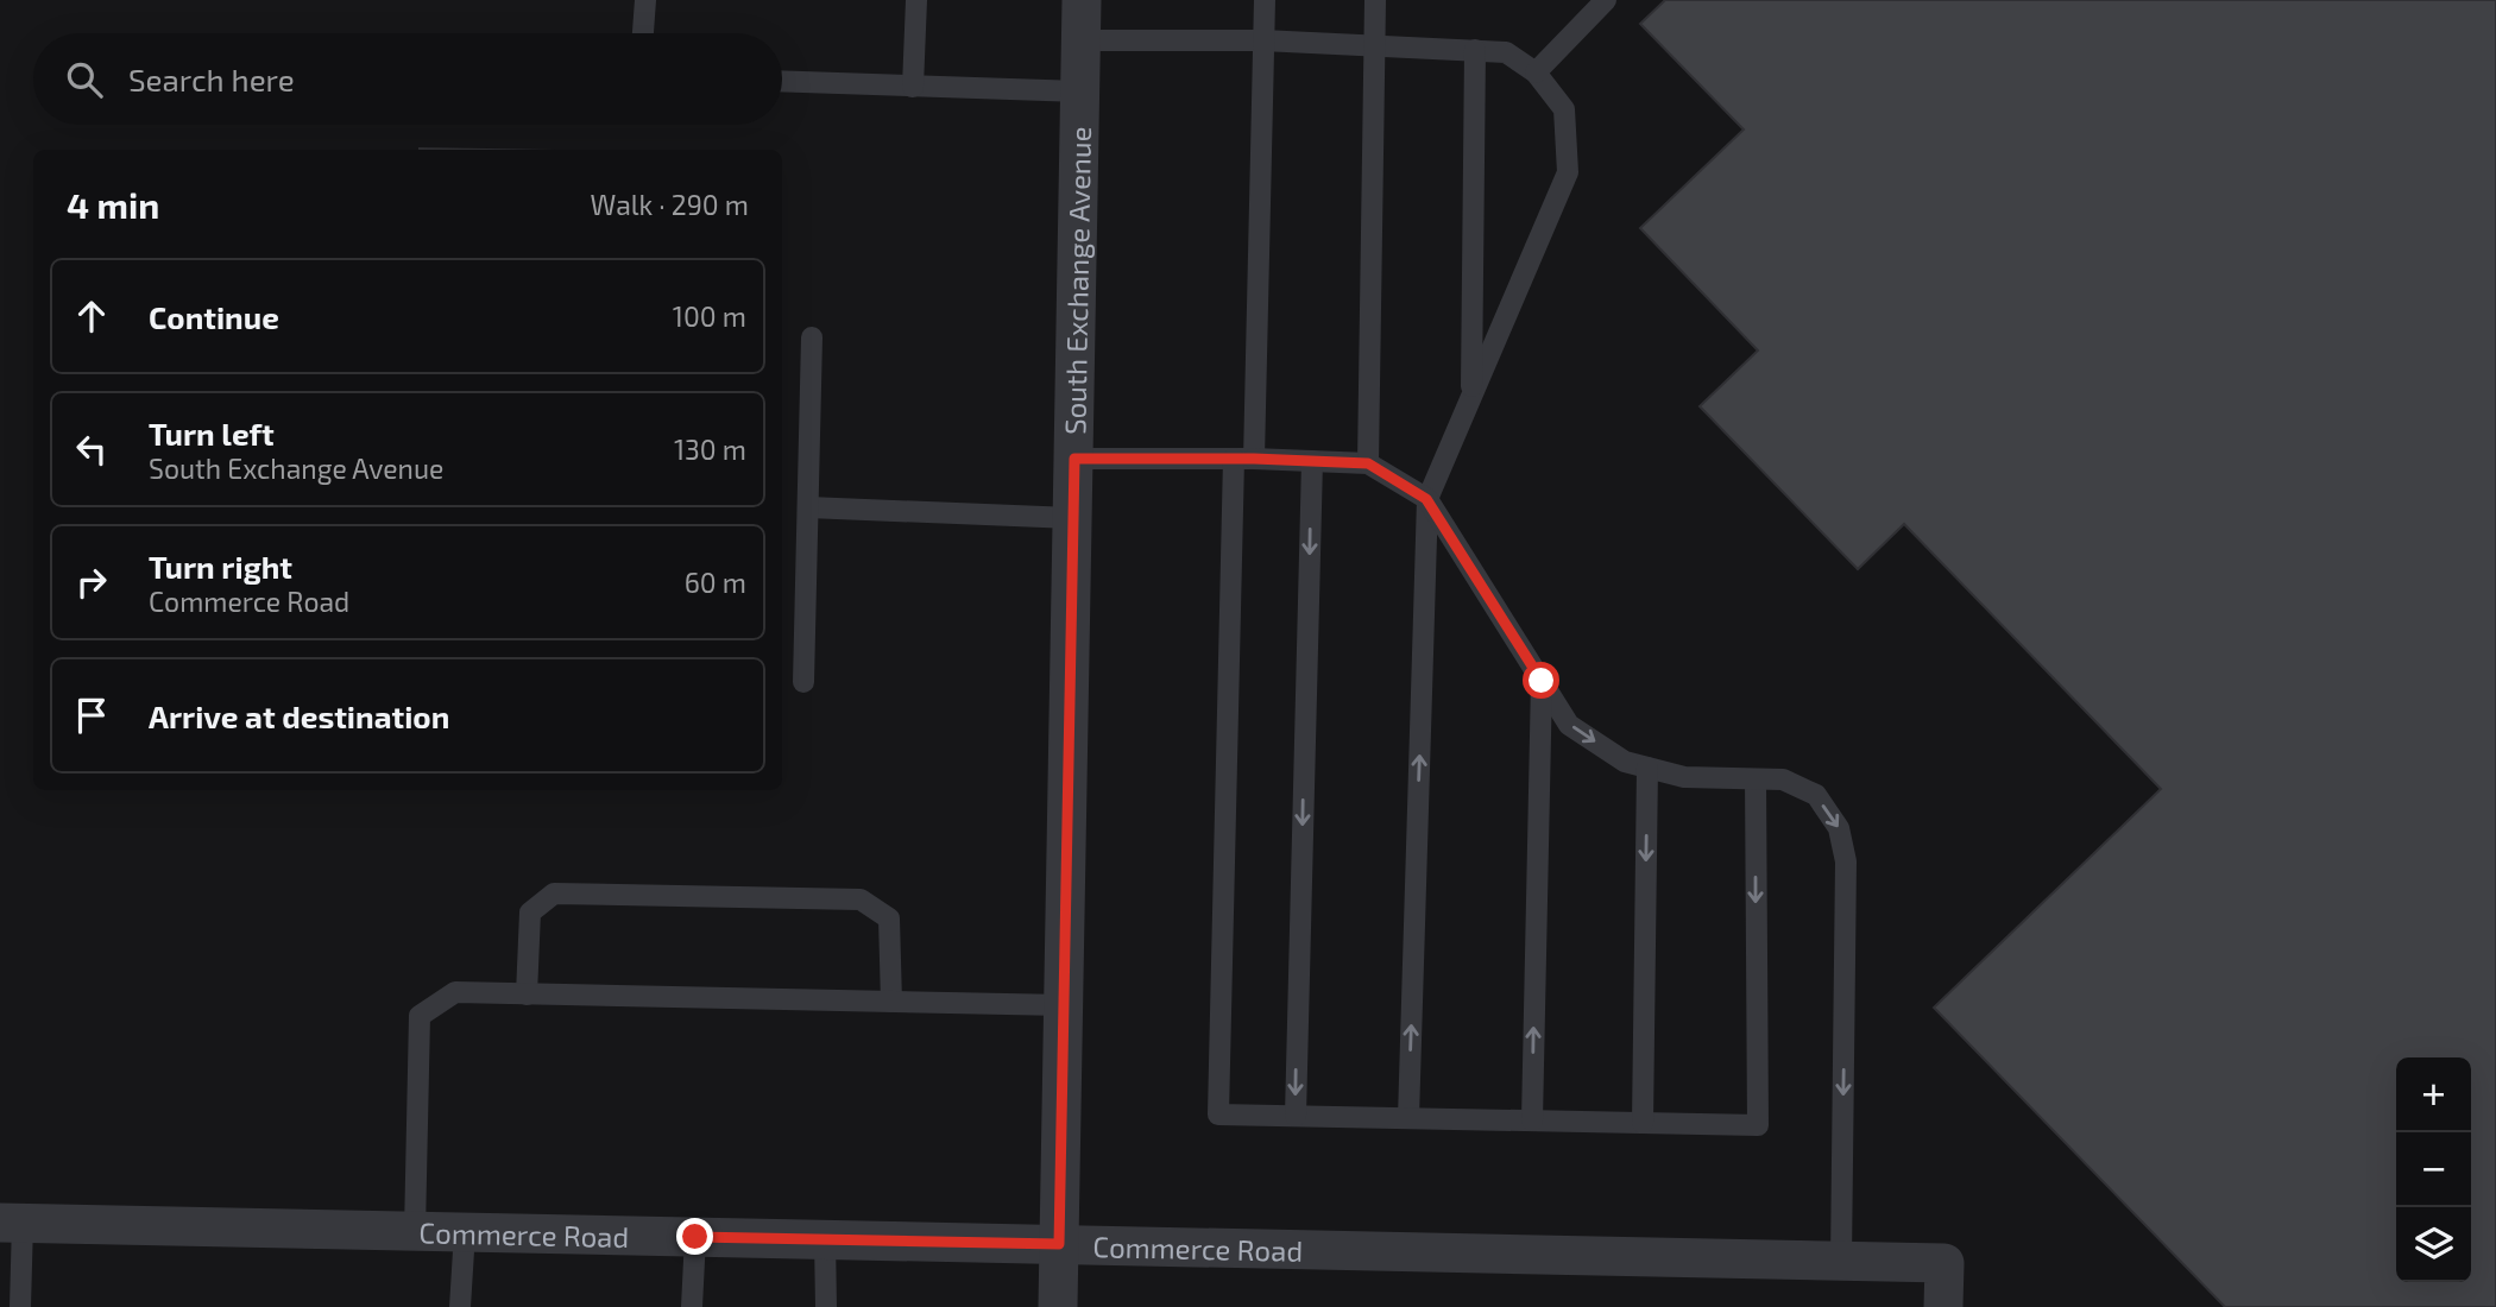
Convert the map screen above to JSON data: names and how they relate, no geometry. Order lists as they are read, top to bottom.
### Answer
{
  "streets": {
    "street": ["South Exchange Avenue", "Commerce Road"]
  },
  "crossings": [
    ["South Exchange Avenue", "Commerce Road"]
  ],
  "page": {
    "search": "Search here",
    "heading": ["4 min", "Walk · 290 m"],
    "list": [
      ["Continue", "100 m"],
      ["Turn left", "South Exchange Avenue", "130 m"],
      ["Turn right", "Commerce Road", "60 m"],
      "Arrive at destination"
    ],
    "map_buttons": ["+", "−"]
  }
}
